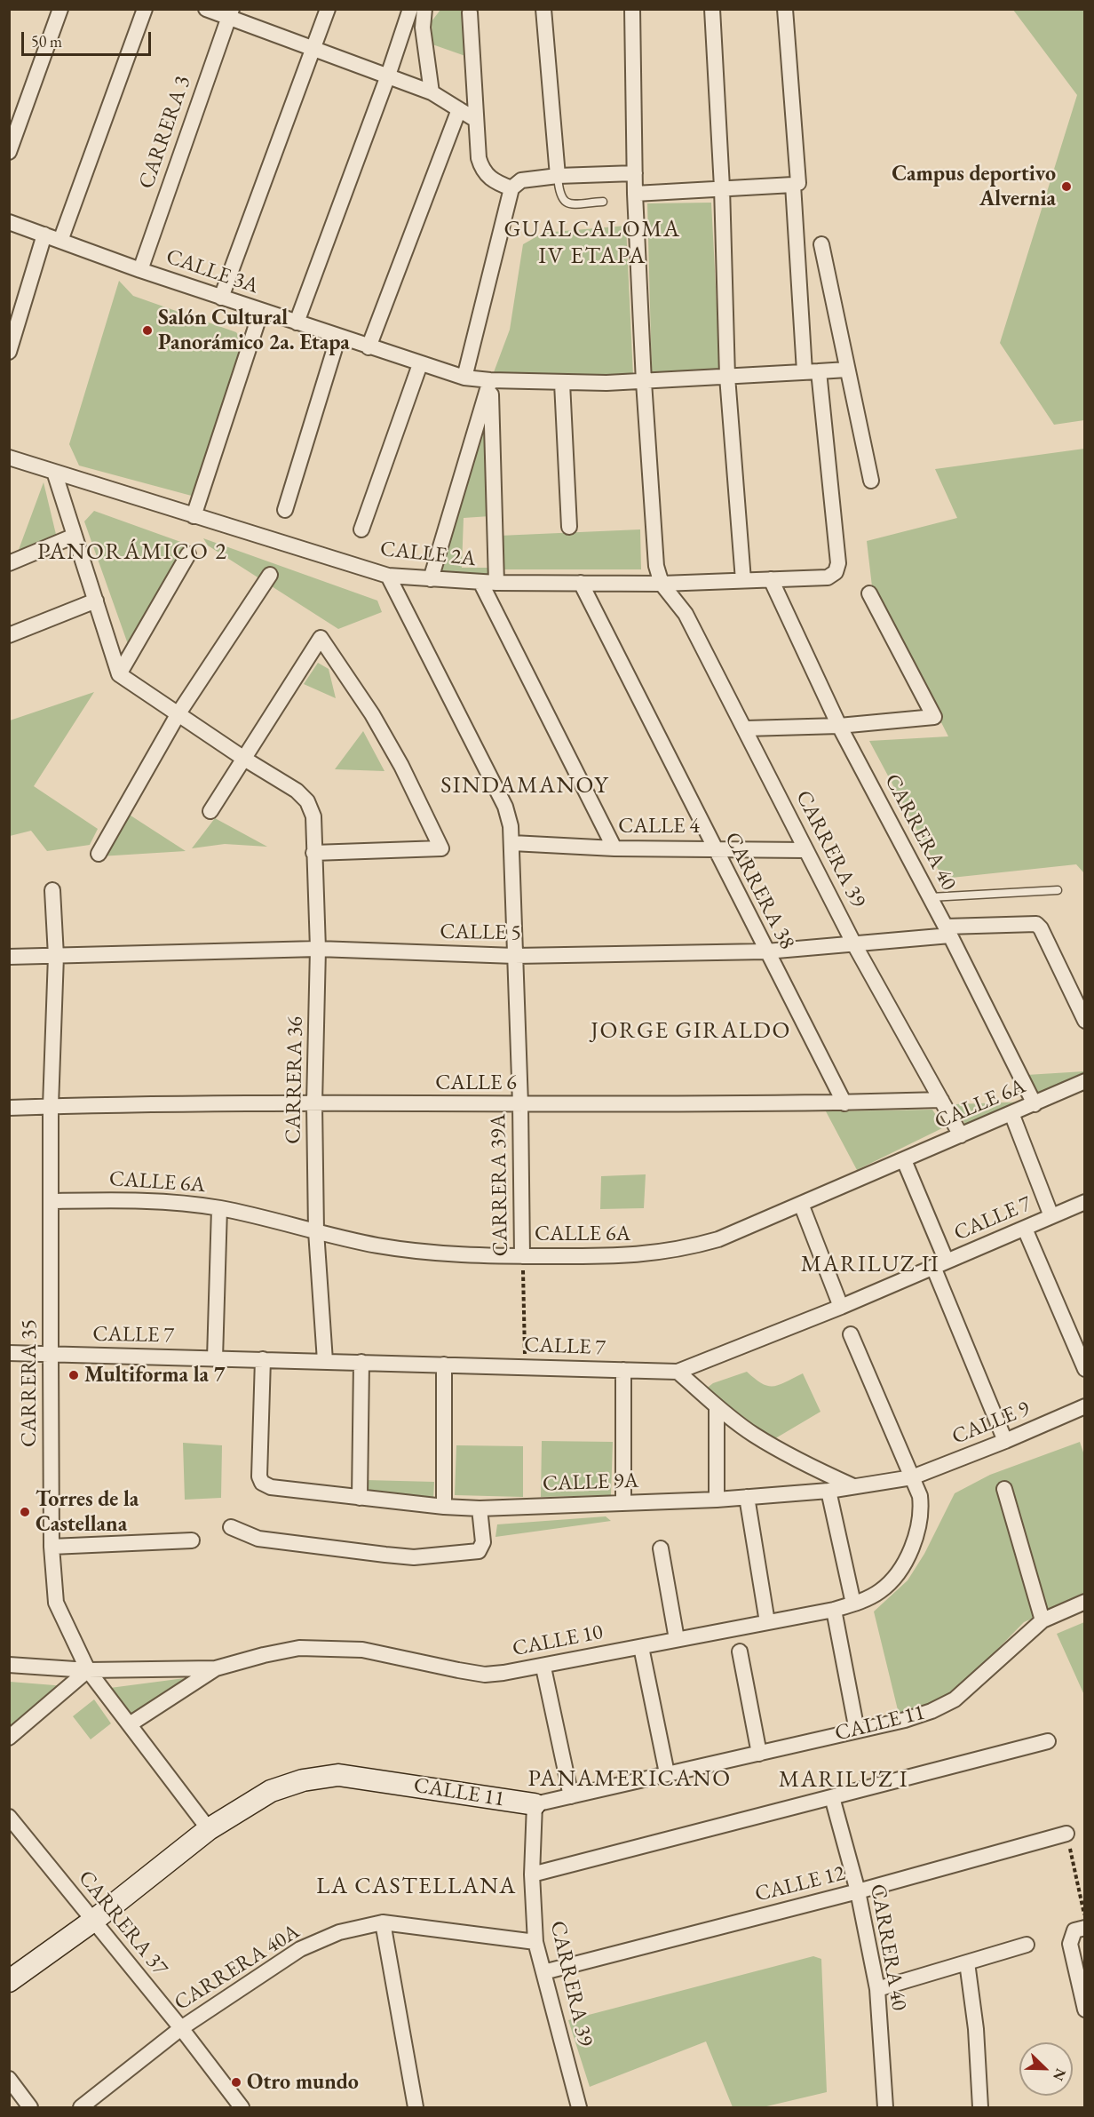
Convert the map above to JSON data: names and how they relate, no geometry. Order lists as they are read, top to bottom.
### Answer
{
  "streets": {
    "street": [
      "CARRERA 3",
      "CALLE 3A",
      "CALLE 2A",
      "CALLE 4",
      "CARRERA 40",
      "CARRERA 39",
      "CARRERA 38",
      "CALLE 5",
      "CARRERA 36",
      "CALLE 6",
      "CALLE 6A",
      "CARRERA 39A",
      "CALLE 7",
      "CARRERA 35",
      "CALLE 9",
      "CALLE 9A",
      "CALLE 10",
      "CALLE 11",
      "CALLE 12",
      "CARRERA 37",
      "CARRERA 40A"
    ]
  },
  "crossings": [
    ["CARRERA 3", "CALLE 3A"],
    ["CALLE 3A", "CALLE 2A"],
    ["CALLE 2A", "CARRERA 40"],
    ["CALLE 2A", "CARRERA 39"],
    ["CALLE 2A", "CARRERA 38"],
    ["CALLE 2A", "CARRERA 39A"],
    ["CALLE 4", "CARRERA 39"],
    ["CALLE 4", "CARRERA 38"],
    ["CALLE 4", "CARRERA 39A"],
    ["CARRERA 40", "CALLE 5"],
    ["CARRERA 40", "CALLE 6A"],
    ["CARRERA 40", "CALLE 12"],
    ["CARRERA 39", "CALLE 5"],
    ["CARRERA 39", "CALLE 6"],
    ["CARRERA 39", "CALLE 6A"],
    ["CARRERA 39", "CALLE 11"],
    ["CARRERA 39", "CALLE 12"],
    ["CARRERA 39", "CARRERA 40A"],
    ["CARRERA 38", "CALLE 5"],
    ["CARRERA 38", "CALLE 6"],
    ["CALLE 5", "CARRERA 36"],
    ["CALLE 5", "CARRERA 39A"],
    ["CALLE 5", "CARRERA 35"],
    ["CARRERA 36", "CALLE 6"],
    ["CARRERA 36", "CALLE 6A"],
    ["CARRERA 36", "CALLE 7"],
    ["CALLE 6", "CARRERA 39A"],
    ["CALLE 6", "CARRERA 35"],
    ["CALLE 6A", "CARRERA 39A"],
    ["CALLE 6A", "CARRERA 35"],
    ["CARRERA 39A", "CALLE 7"],
    ["CALLE 7", "CARRERA 35"],
    ["CALLE 7", "CALLE 9A"],
    ["CARRERA 35", "CALLE 10"],
    ["CARRERA 35", "CALLE 11"],
    ["CALLE 9", "CALLE 9A"],
    ["CALLE 9", "CALLE 10"],
    ["CALLE 9A", "CALLE 10"],
    ["CALLE 11", "CARRERA 37"],
    ["CARRERA 37", "CARRERA 40A"]
  ],
  "districts": [
    "GUALCALOMA IV ETAPA",
    "PANORÁMICO 2",
    "SINDAMANOY",
    "JORGE GIRALDO",
    "MARILUZ II",
    "PANAMERICANO",
    "MARILUZ I",
    "LA CASTELLANA"
  ],
  "places": [
    "Campus deportivo Alvernia",
    "Salón Cultural Panorámico 2a. Etapa",
    "Multiforma la 7",
    "Torres de la Castellana",
    "Otro mundo"
  ],
  "scale_bar": "50 m",
  "north": "bottom right"
}
